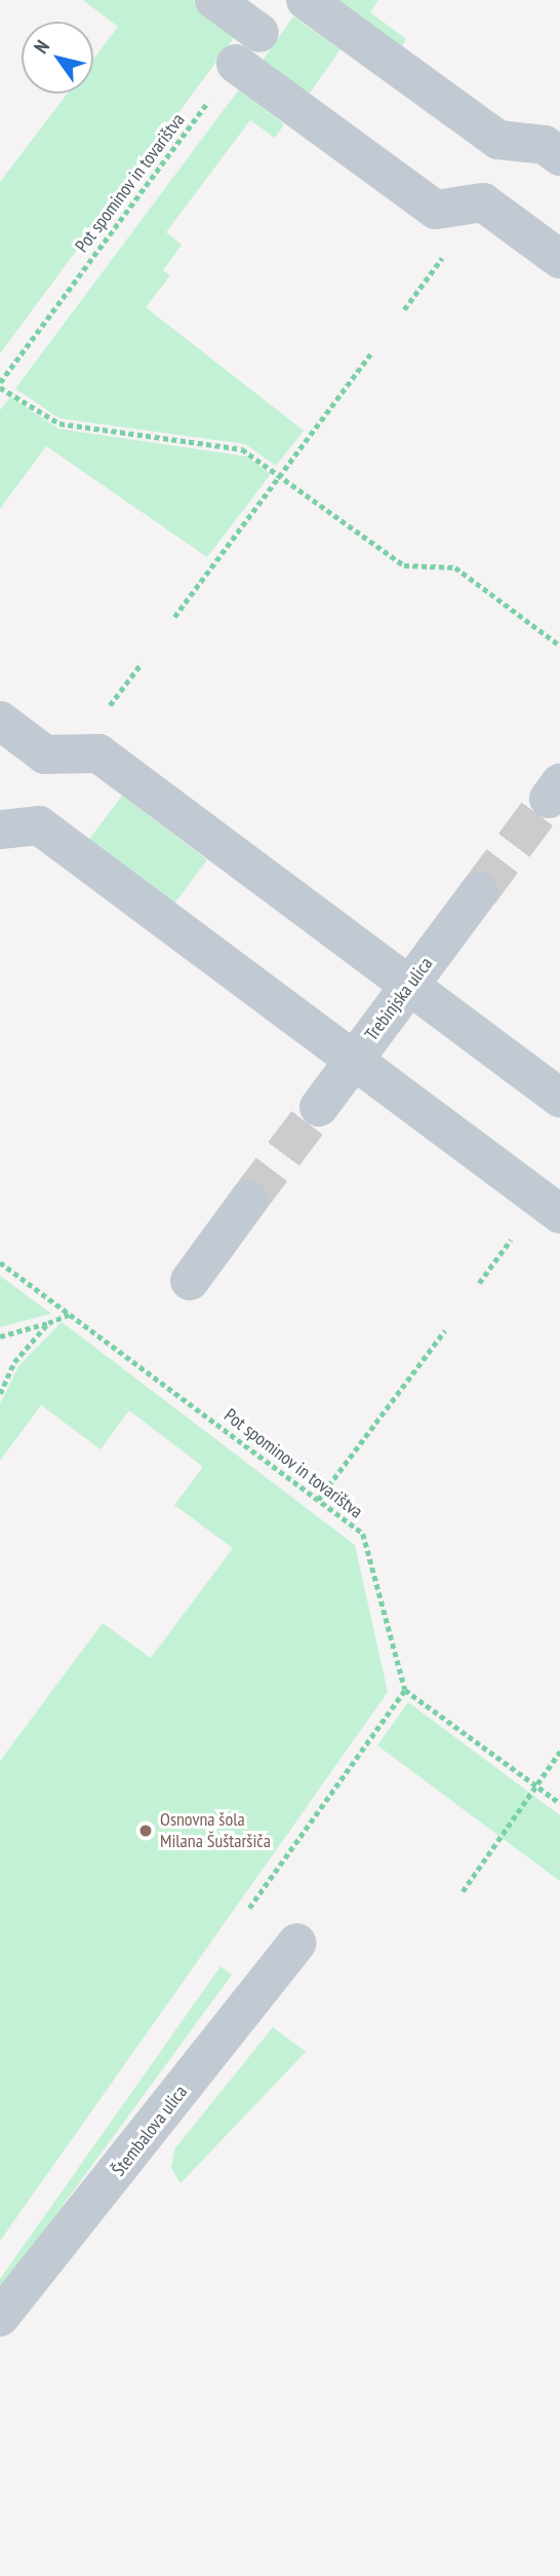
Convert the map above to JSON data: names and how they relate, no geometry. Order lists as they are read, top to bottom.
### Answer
{
  "streets": {
    "street": ["Trebinjska ulica", "Štembalova ulica"],
    "path": ["Pot spominov in tovarištva"]
  },
  "places": ["Osnovna šola Milana Šuštaršiča"],
  "north": "top left"
}
